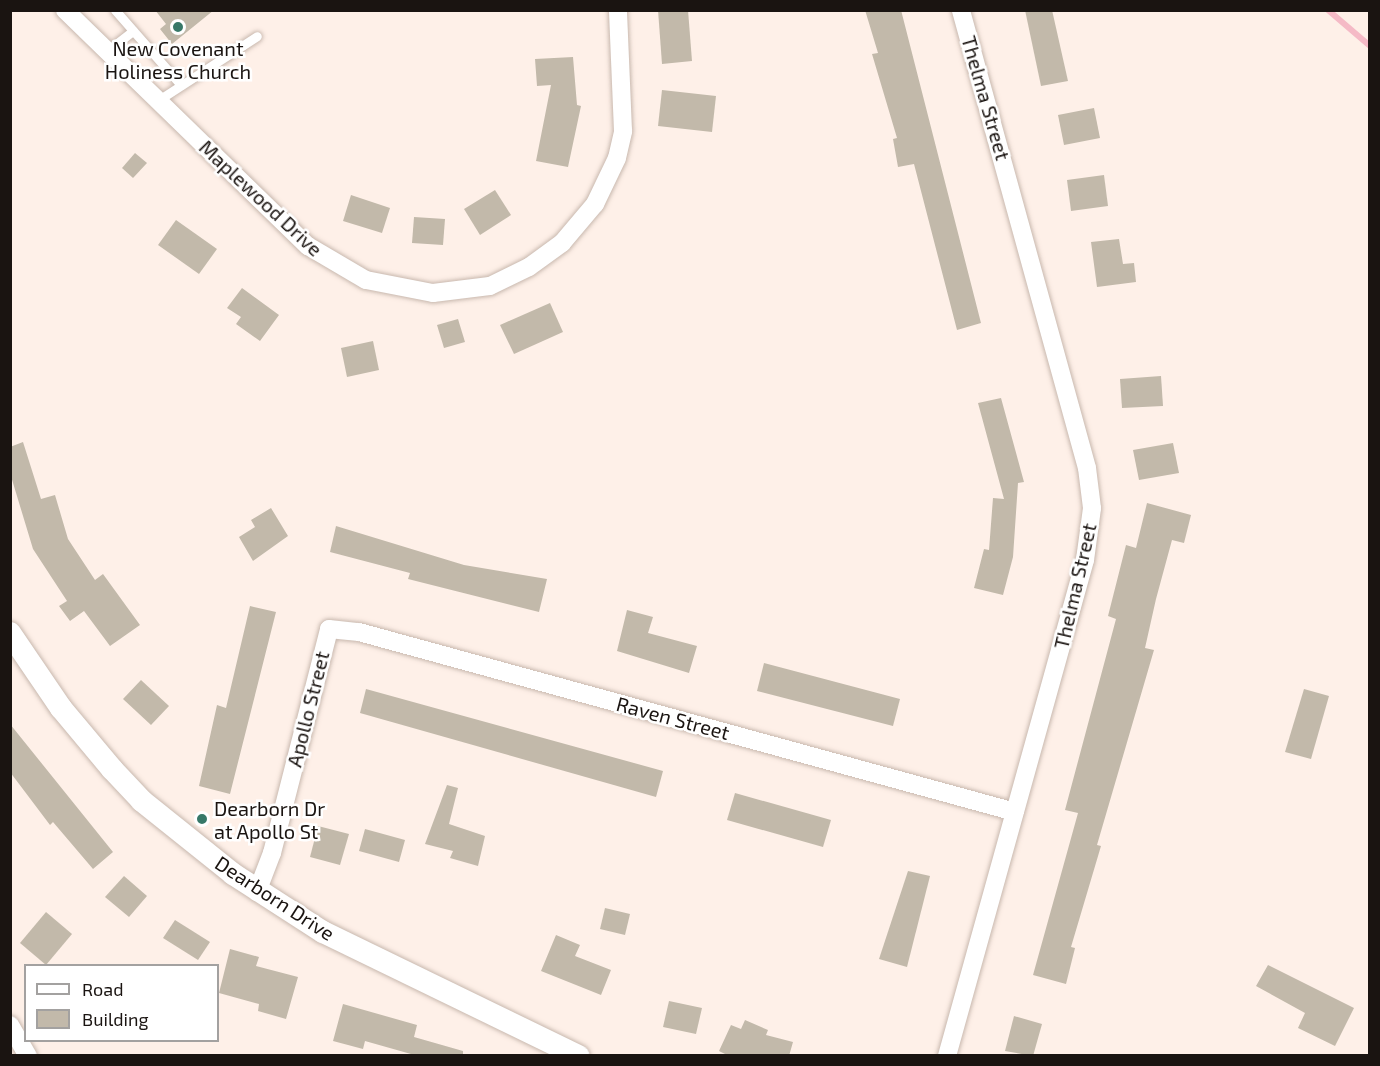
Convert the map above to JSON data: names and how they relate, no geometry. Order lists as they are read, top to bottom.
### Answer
{
  "streets": {
    "street": [
      "Thelma Street",
      "Maplewood Drive",
      "Apollo Street",
      "Raven Street",
      "Dearborn Drive"
    ]
  },
  "crossings": [
    ["Thelma Street", "Raven Street"],
    ["Apollo Street", "Raven Street"],
    ["Apollo Street", "Dearborn Drive"]
  ],
  "places": ["New Covenant Holiness Church", "Dearborn Dr at Apollo St"],
  "legend": ["Road", "Building"]
}
